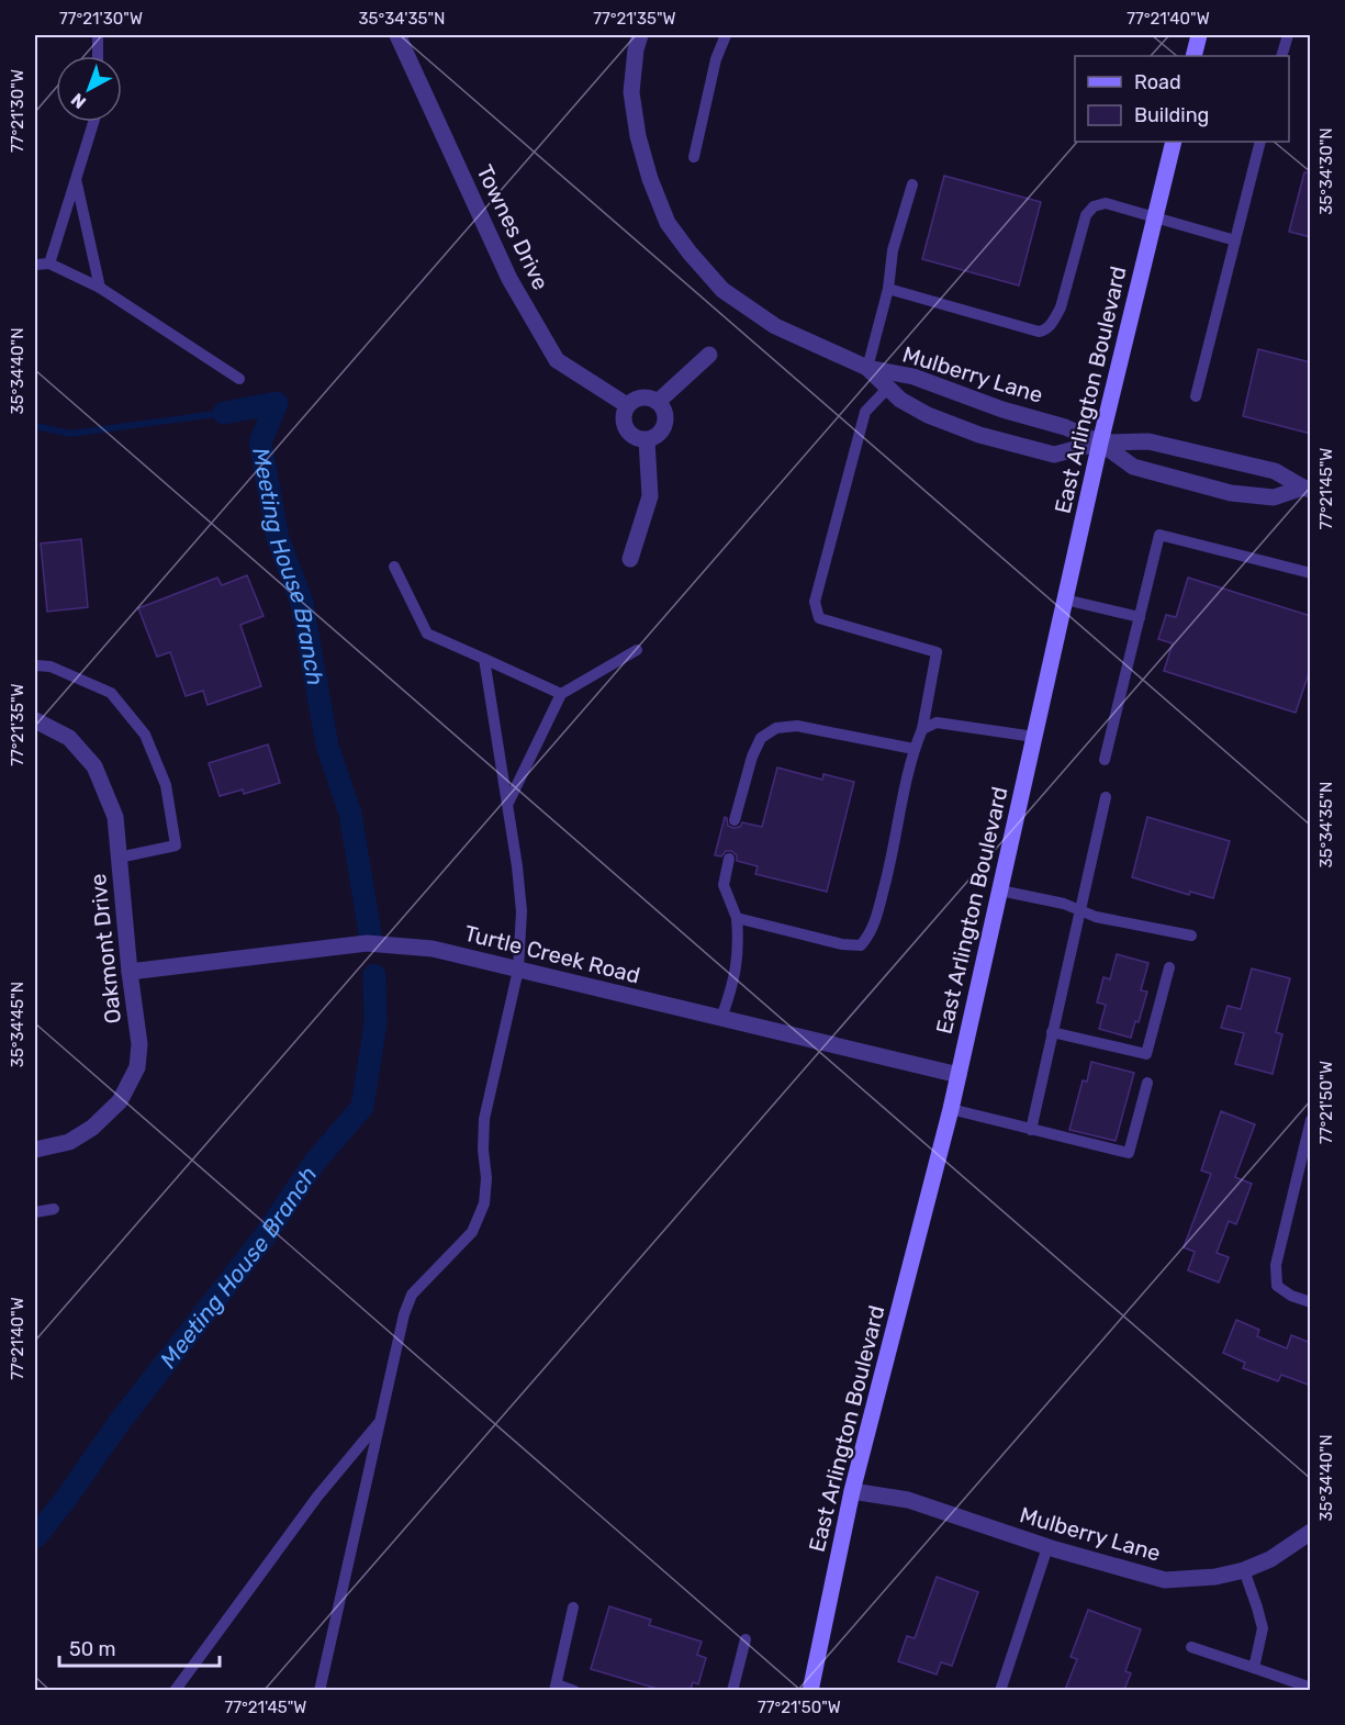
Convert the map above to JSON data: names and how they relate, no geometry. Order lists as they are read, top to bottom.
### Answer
{
  "streets": {
    "main road": ["East Arlington Boulevard"],
    "street": [
      "Townes Drive",
      "Mulberry Lane",
      "Oakmont Drive",
      "Turtle Creek Road"
    ]
  },
  "crossings": [
    ["Mulberry Lane", "East Arlington Boulevard"],
    ["East Arlington Boulevard", "Turtle Creek Road"],
    ["Oakmont Drive", "Turtle Creek Road"]
  ],
  "water": ["Meeting House Branch"],
  "legend": ["Road", "Building"],
  "scale_bar": "50 m",
  "north": "bottom left",
  "coordinates": [
    "77°21'30\"W",
    "35°34'35\"N",
    "77°21'35\"W",
    "77°21'40\"W",
    "35°34'30\"N",
    "35°34'40\"N",
    "77°21'45\"W",
    "35°34'45\"N",
    "77°21'50\"W"
  ]
}
